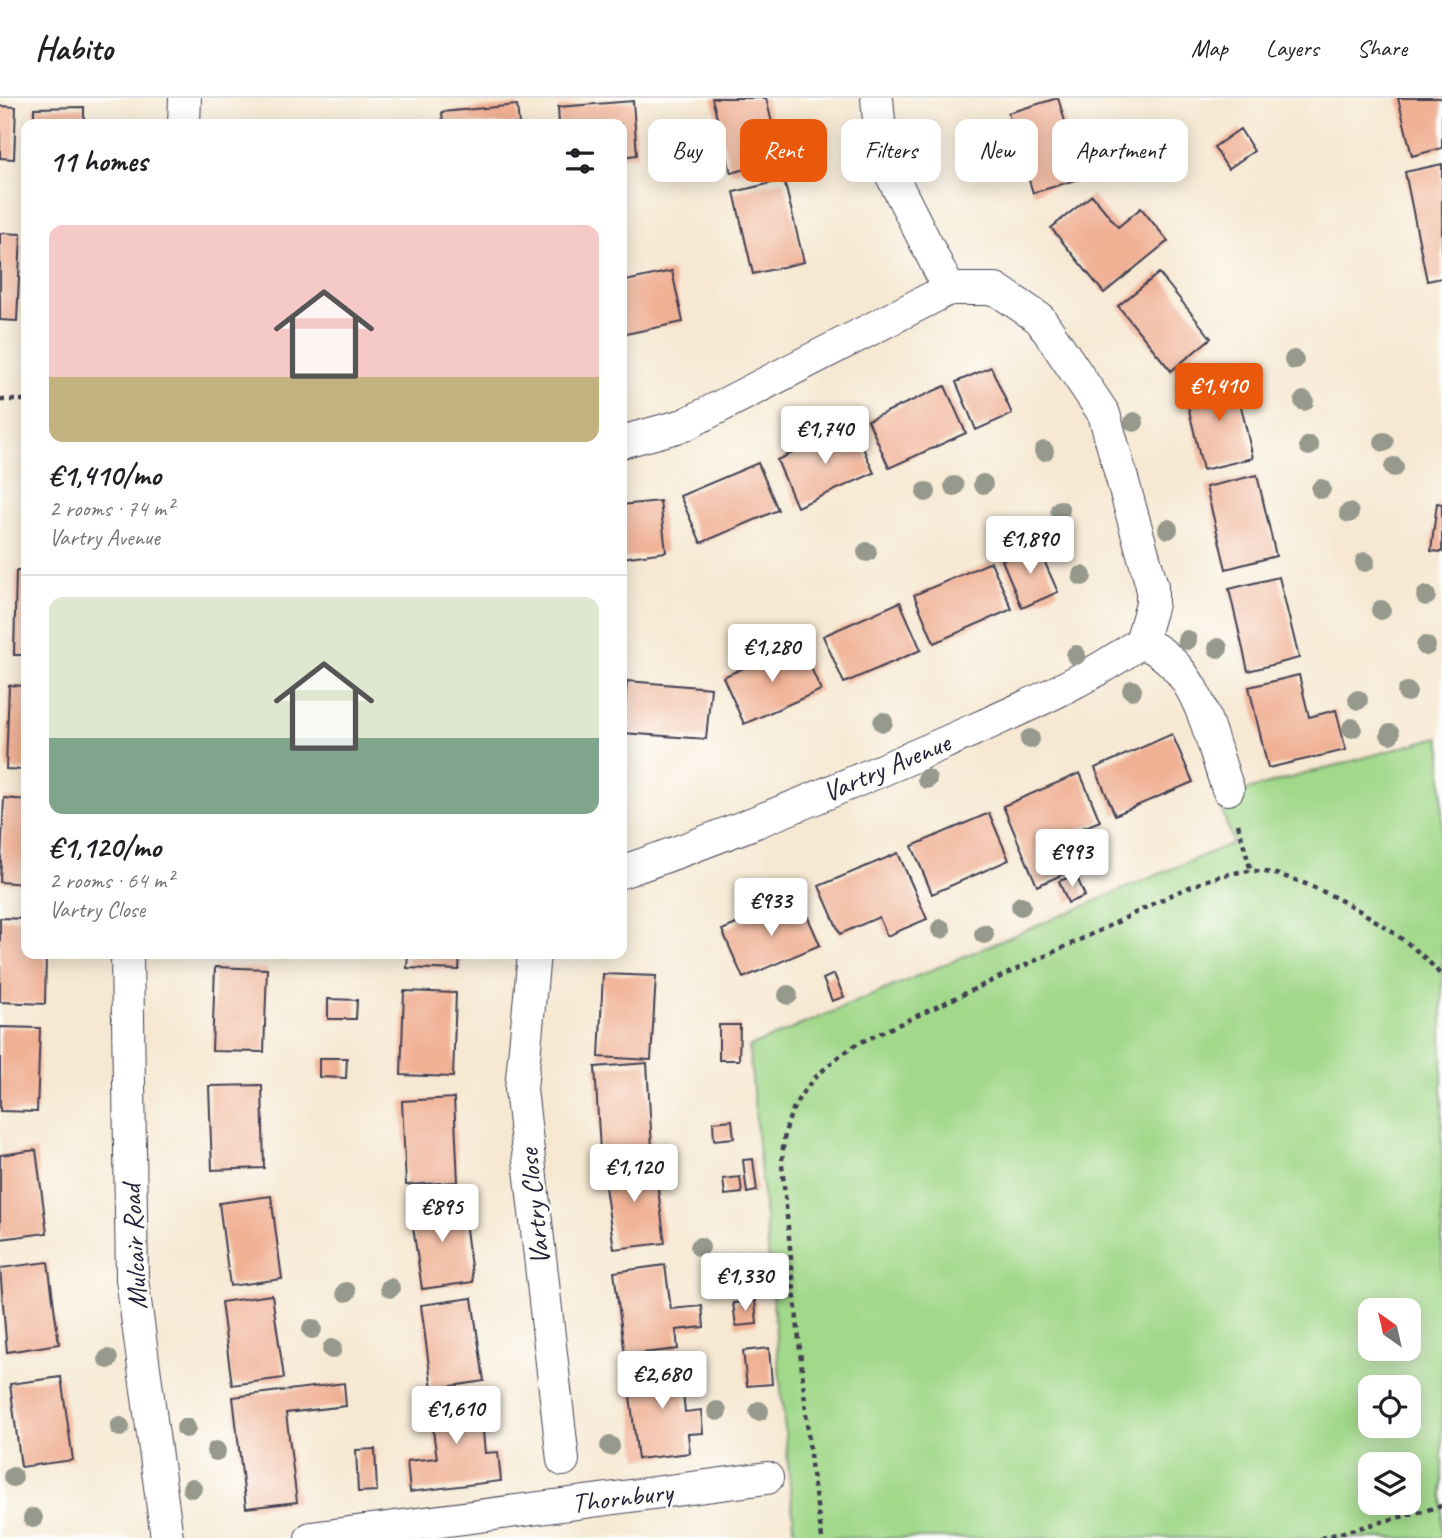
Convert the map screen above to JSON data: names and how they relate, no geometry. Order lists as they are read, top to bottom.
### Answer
{
  "streets": {
    "street": [
      "Vartry Avenue",
      "Vartry Close",
      "Mulcair Road",
      "Thornbury"
    ]
  },
  "north": "top left",
  "page": {
    "header": "Habito",
    "nav": ["Map", "Layers", "Share"],
    "chip": [
      "Buy",
      "Rent",
      "Filters",
      "New",
      "Apartment"
    ],
    "heading": "11 homes",
    "list": [
      {
        "name": "€1,410/mo",
        "note": "2 rooms · 74 m² · Vartry Avenue"
      },
      {
        "name": "€1,120/mo",
        "note": "2 rooms · 64 m² · Vartry Close"
      }
    ],
    "price": [
      "€1,410",
      "€1,740",
      "€1,890",
      "€1,280",
      "€993",
      "€933",
      "€1,120",
      "€895",
      "€1,330",
      "€2,680",
      "€1,610"
    ]
  }
}
